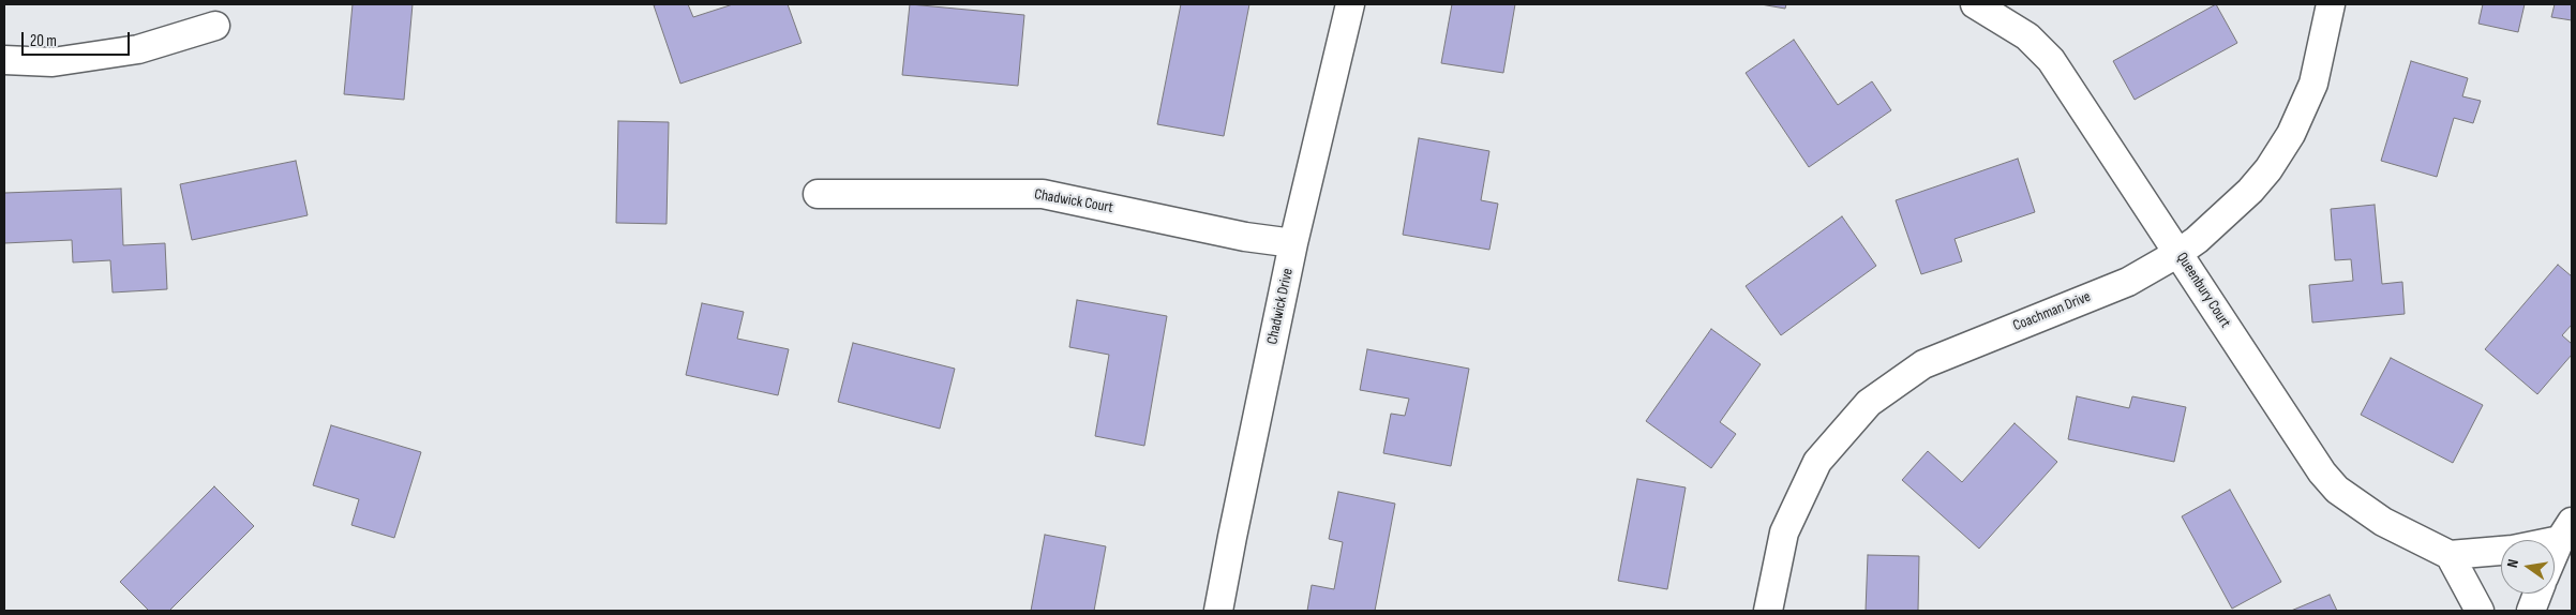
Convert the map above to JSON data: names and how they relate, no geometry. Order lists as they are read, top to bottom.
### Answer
{
  "streets": {
    "street": [
      "Chadwick Court",
      "Queenbury Court",
      "Chadwick Drive",
      "Coachman Drive"
    ]
  },
  "crossings": [
    ["Chadwick Court", "Chadwick Drive"],
    ["Queenbury Court", "Coachman Drive"]
  ],
  "scale_bar": "20 m",
  "north": "left"
}
